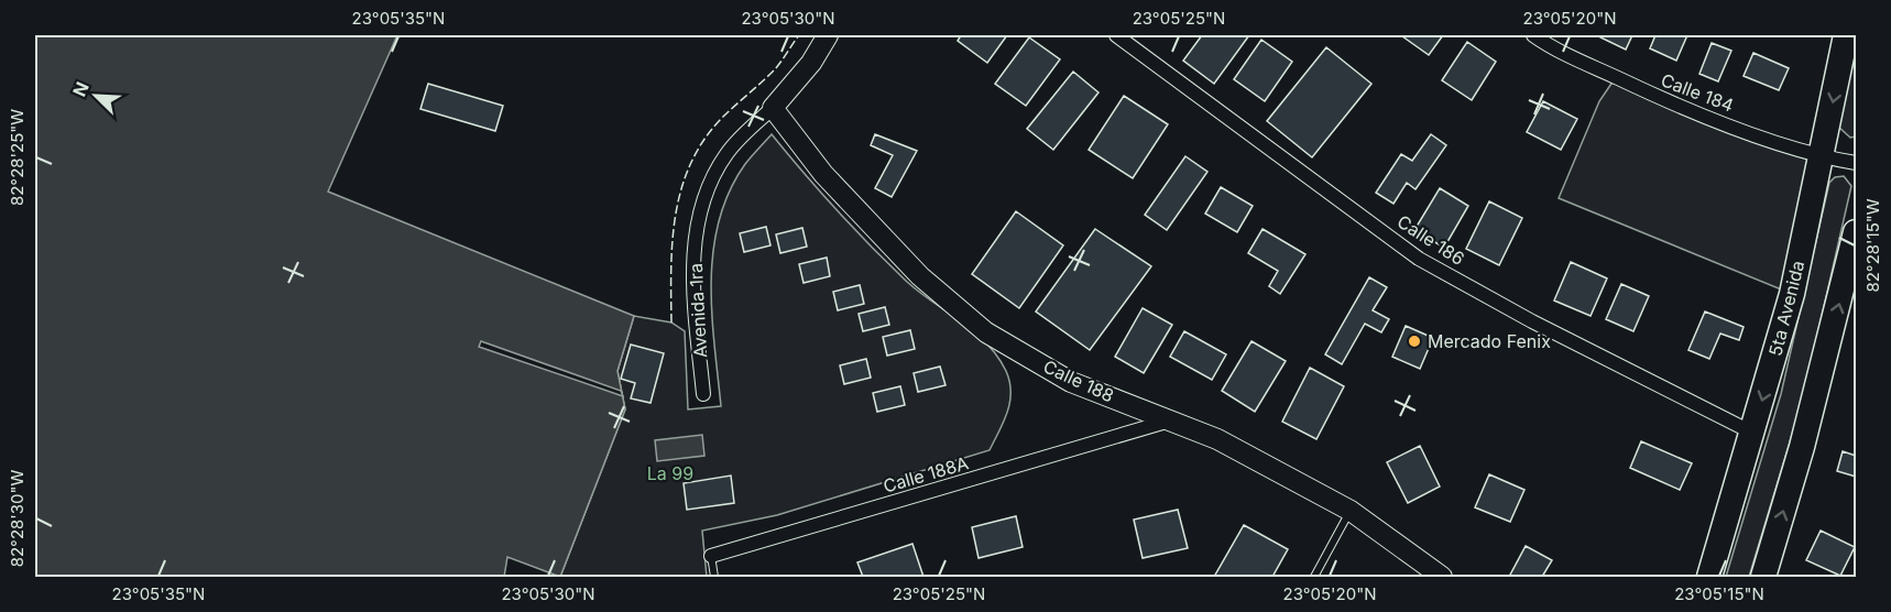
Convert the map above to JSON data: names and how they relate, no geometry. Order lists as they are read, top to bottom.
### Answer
{
  "streets": {
    "highway": ["5ta Avenida"],
    "street": [
      "Calle 184",
      "Calle 186",
      "Avenida 1ra",
      "Calle 188",
      "Calle 188A"
    ]
  },
  "crossings": [
    ["Calle 184", "5ta Avenida"],
    ["Calle 186", "5ta Avenida"],
    ["Avenida 1ra", "Calle 188"],
    ["Calle 188", "Calle 188A"]
  ],
  "parks": ["La 99"],
  "places": ["Mercado Fenix"],
  "north": "top left",
  "coordinates": [
    "23°05'35\"N",
    "23°05'30\"N",
    "23°05'25\"N",
    "23°05'20\"N",
    "82°28'25\"W",
    "82°28'15\"W",
    "82°28'30\"W",
    "23°05'15\"N"
  ]
}
